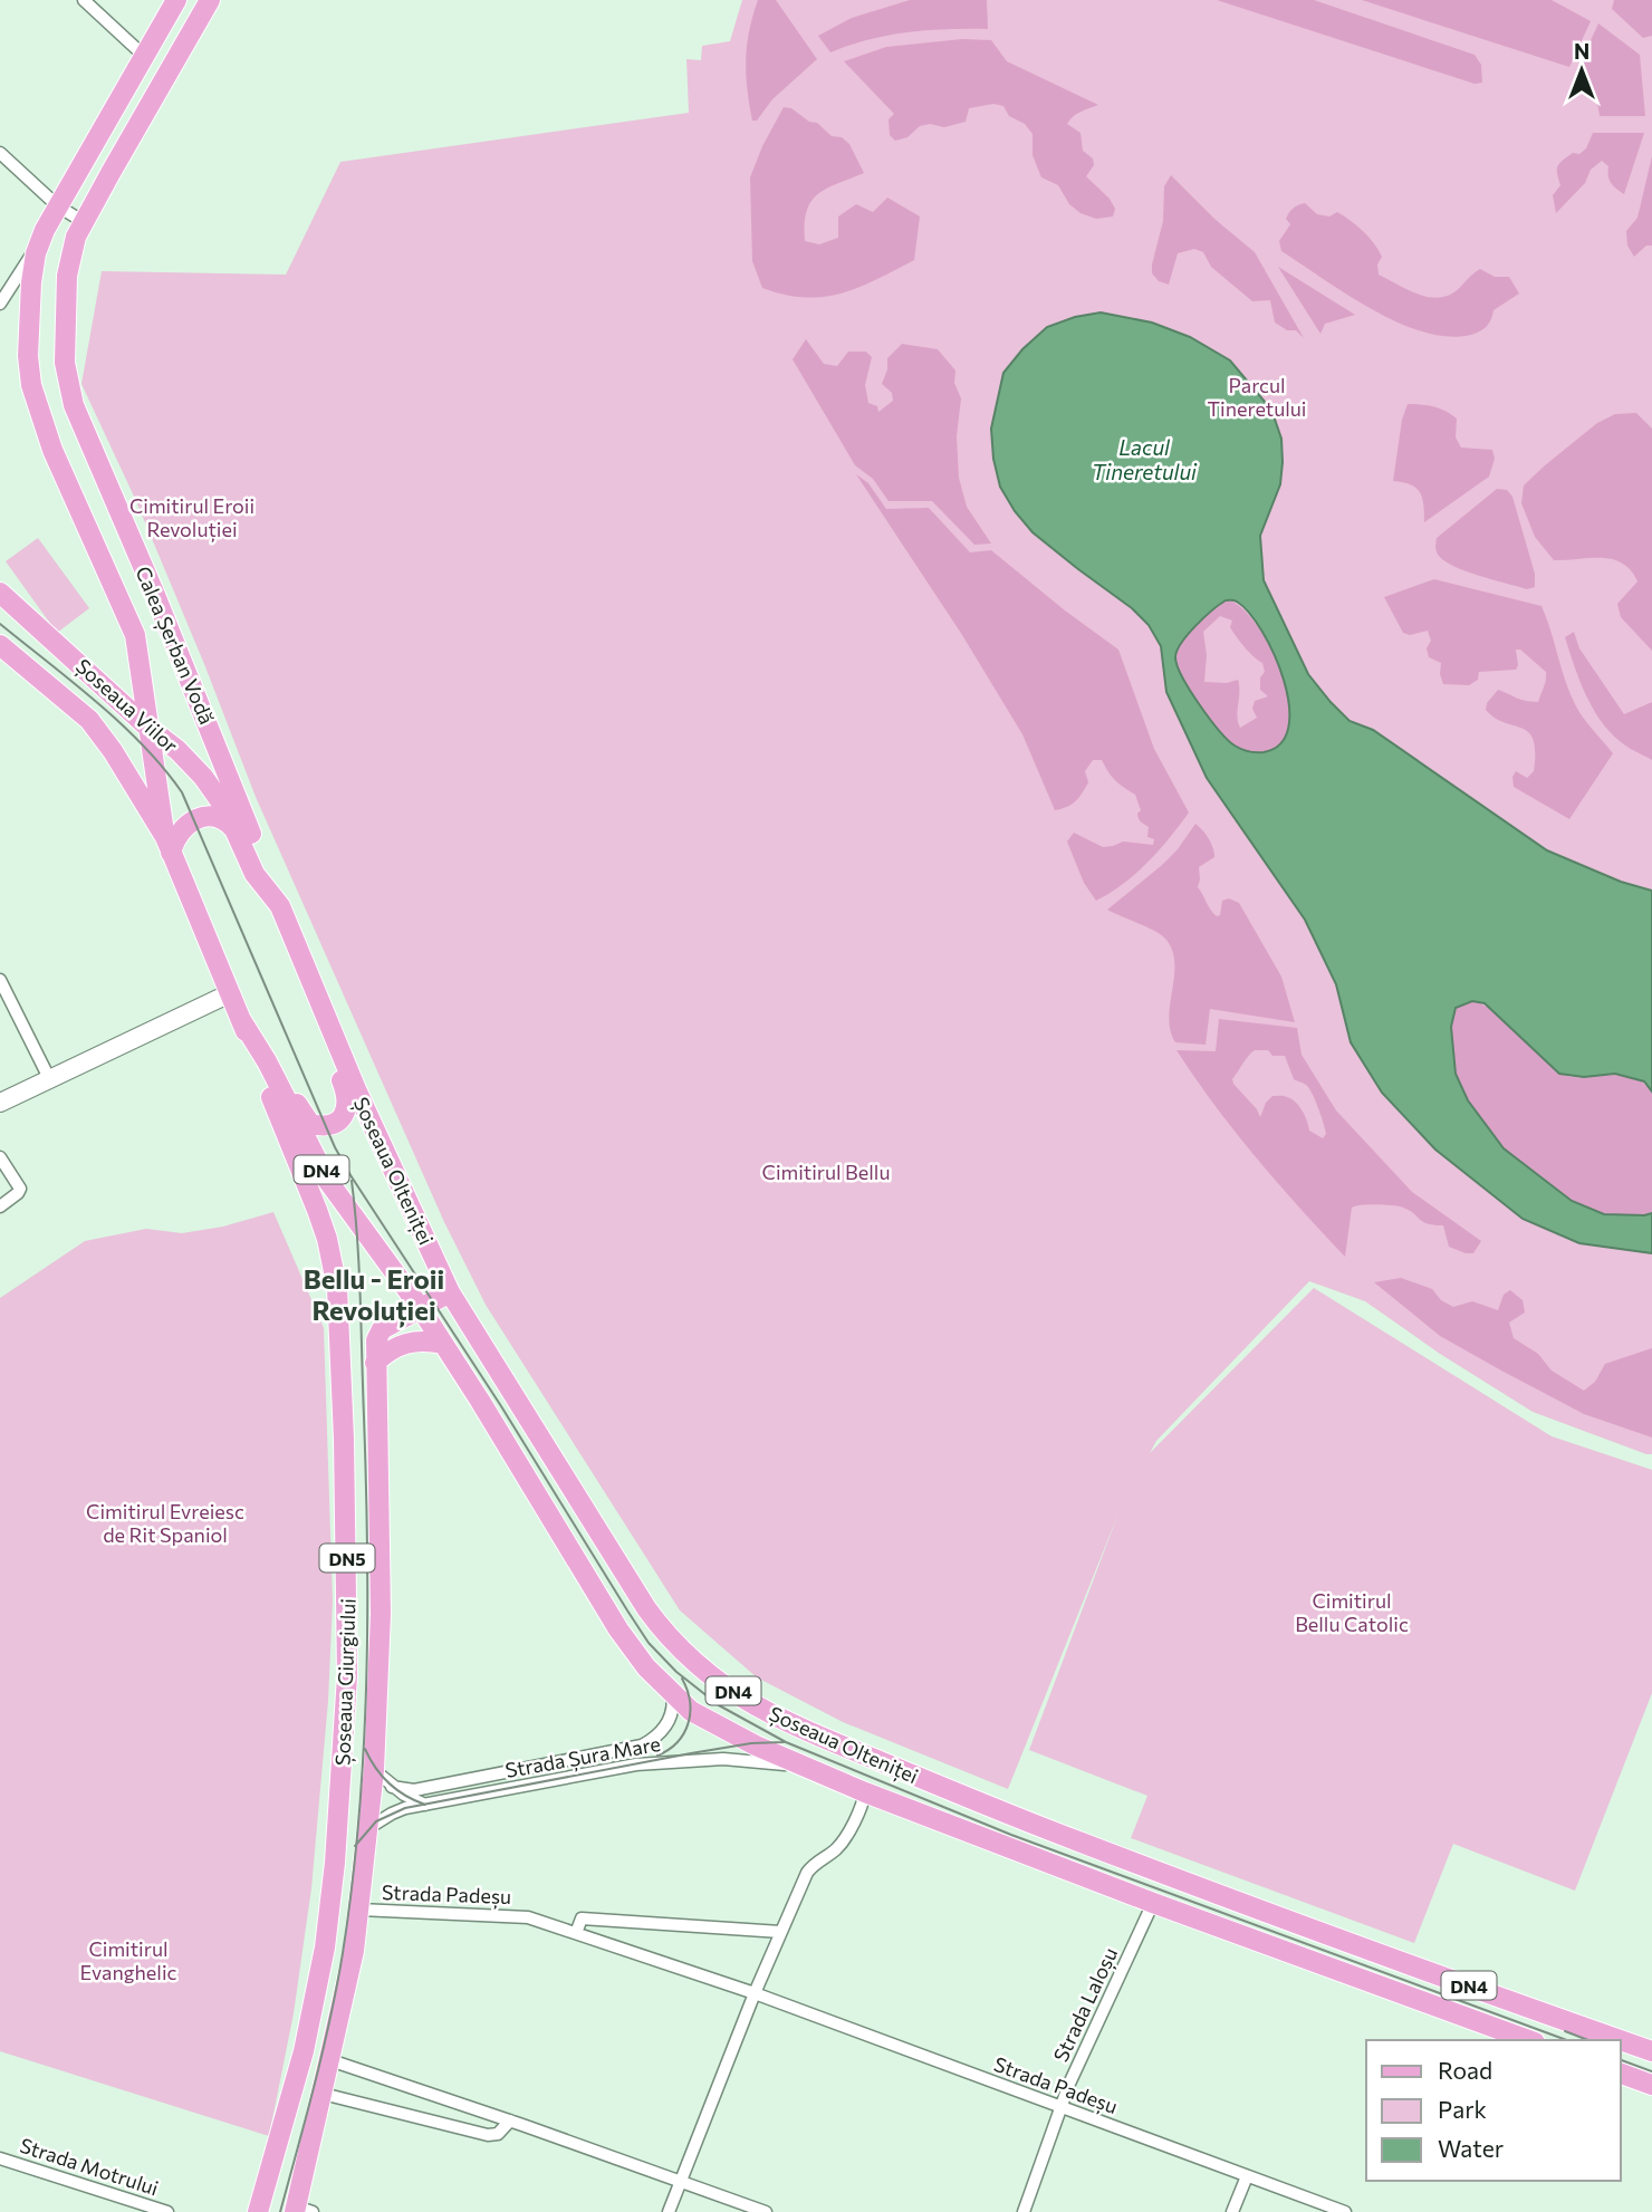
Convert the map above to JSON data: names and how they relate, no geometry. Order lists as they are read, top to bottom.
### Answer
{
  "streets": {
    "main road": [
      "Calea Șerban Vodă",
      "Șoseaua Viilor",
      "DN4",
      "Șoseaua Olteniței",
      "DN5",
      "Șoseaua Giurgiului"
    ],
    "street": [
      "Strada Șura Mare",
      "Strada Padeșu",
      "Strada Laloșu",
      "Strada Motrului"
    ]
  },
  "crossings": [
    ["Calea Șerban Vodă", "Șoseaua Viilor"],
    ["Calea Șerban Vodă", "Șoseaua Olteniței"],
    ["Șoseaua Olteniței", "Șoseaua Giurgiului"],
    ["Șoseaua Olteniței", "Strada Șura Mare"],
    ["Șoseaua Olteniței", "Strada Laloșu"],
    ["Șoseaua Giurgiului", "Strada Șura Mare"],
    ["Șoseaua Giurgiului", "Strada Padeșu"],
    ["Strada Padeșu", "Strada Laloșu"]
  ],
  "districts": ["Bellu - Eroii Revoluției"],
  "water": ["Lacul Tineretului"],
  "parks": [
    "Parcul Tineretului",
    "Cimitirul Eroii Revoluției",
    "Cimitirul Bellu",
    "Cimitirul Evreiesc de Rit Spaniol",
    "Cimitirul Bellu Catolic",
    "Cimitirul Evanghelic"
  ],
  "legend": ["Road", "Park", "Water"],
  "north": "top"
}
